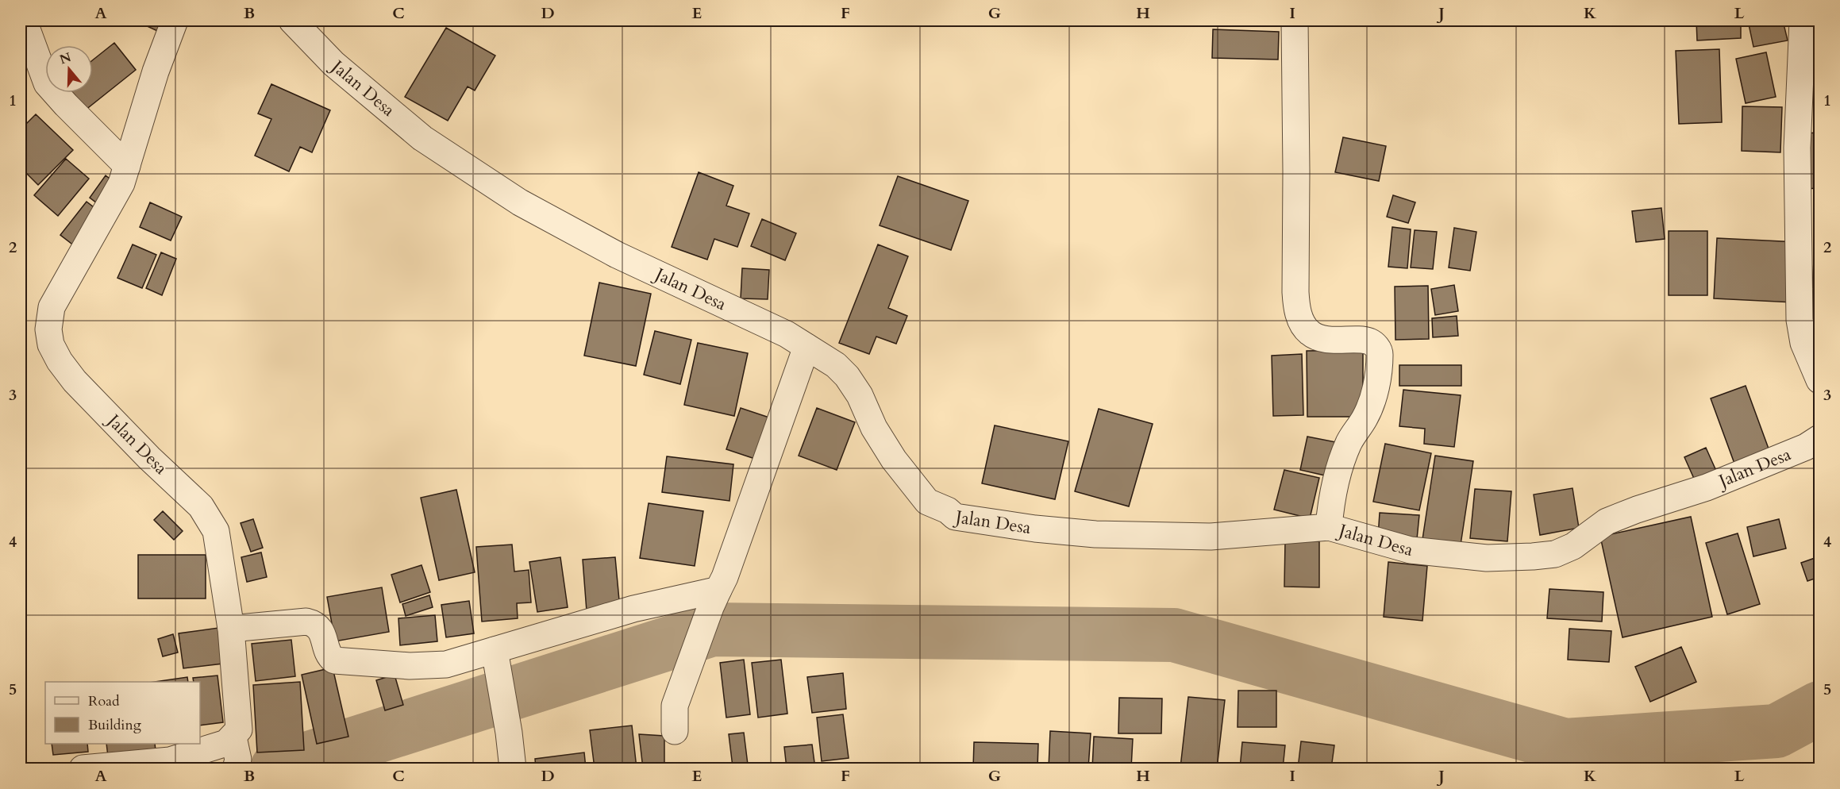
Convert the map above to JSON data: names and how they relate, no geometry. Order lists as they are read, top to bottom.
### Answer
{
  "streets": {
    "street": ["Jalan Desa"]
  },
  "legend": ["Road", "Building"],
  "north": "top",
  "grid": {
    "columns": [
      "A",
      "B",
      "C",
      "D",
      "E",
      "F",
      "G",
      "H",
      "I",
      "J",
      "K",
      "L"
    ],
    "rows": [
      "1",
      "2",
      "3",
      "4",
      "5"
    ]
  }
}
